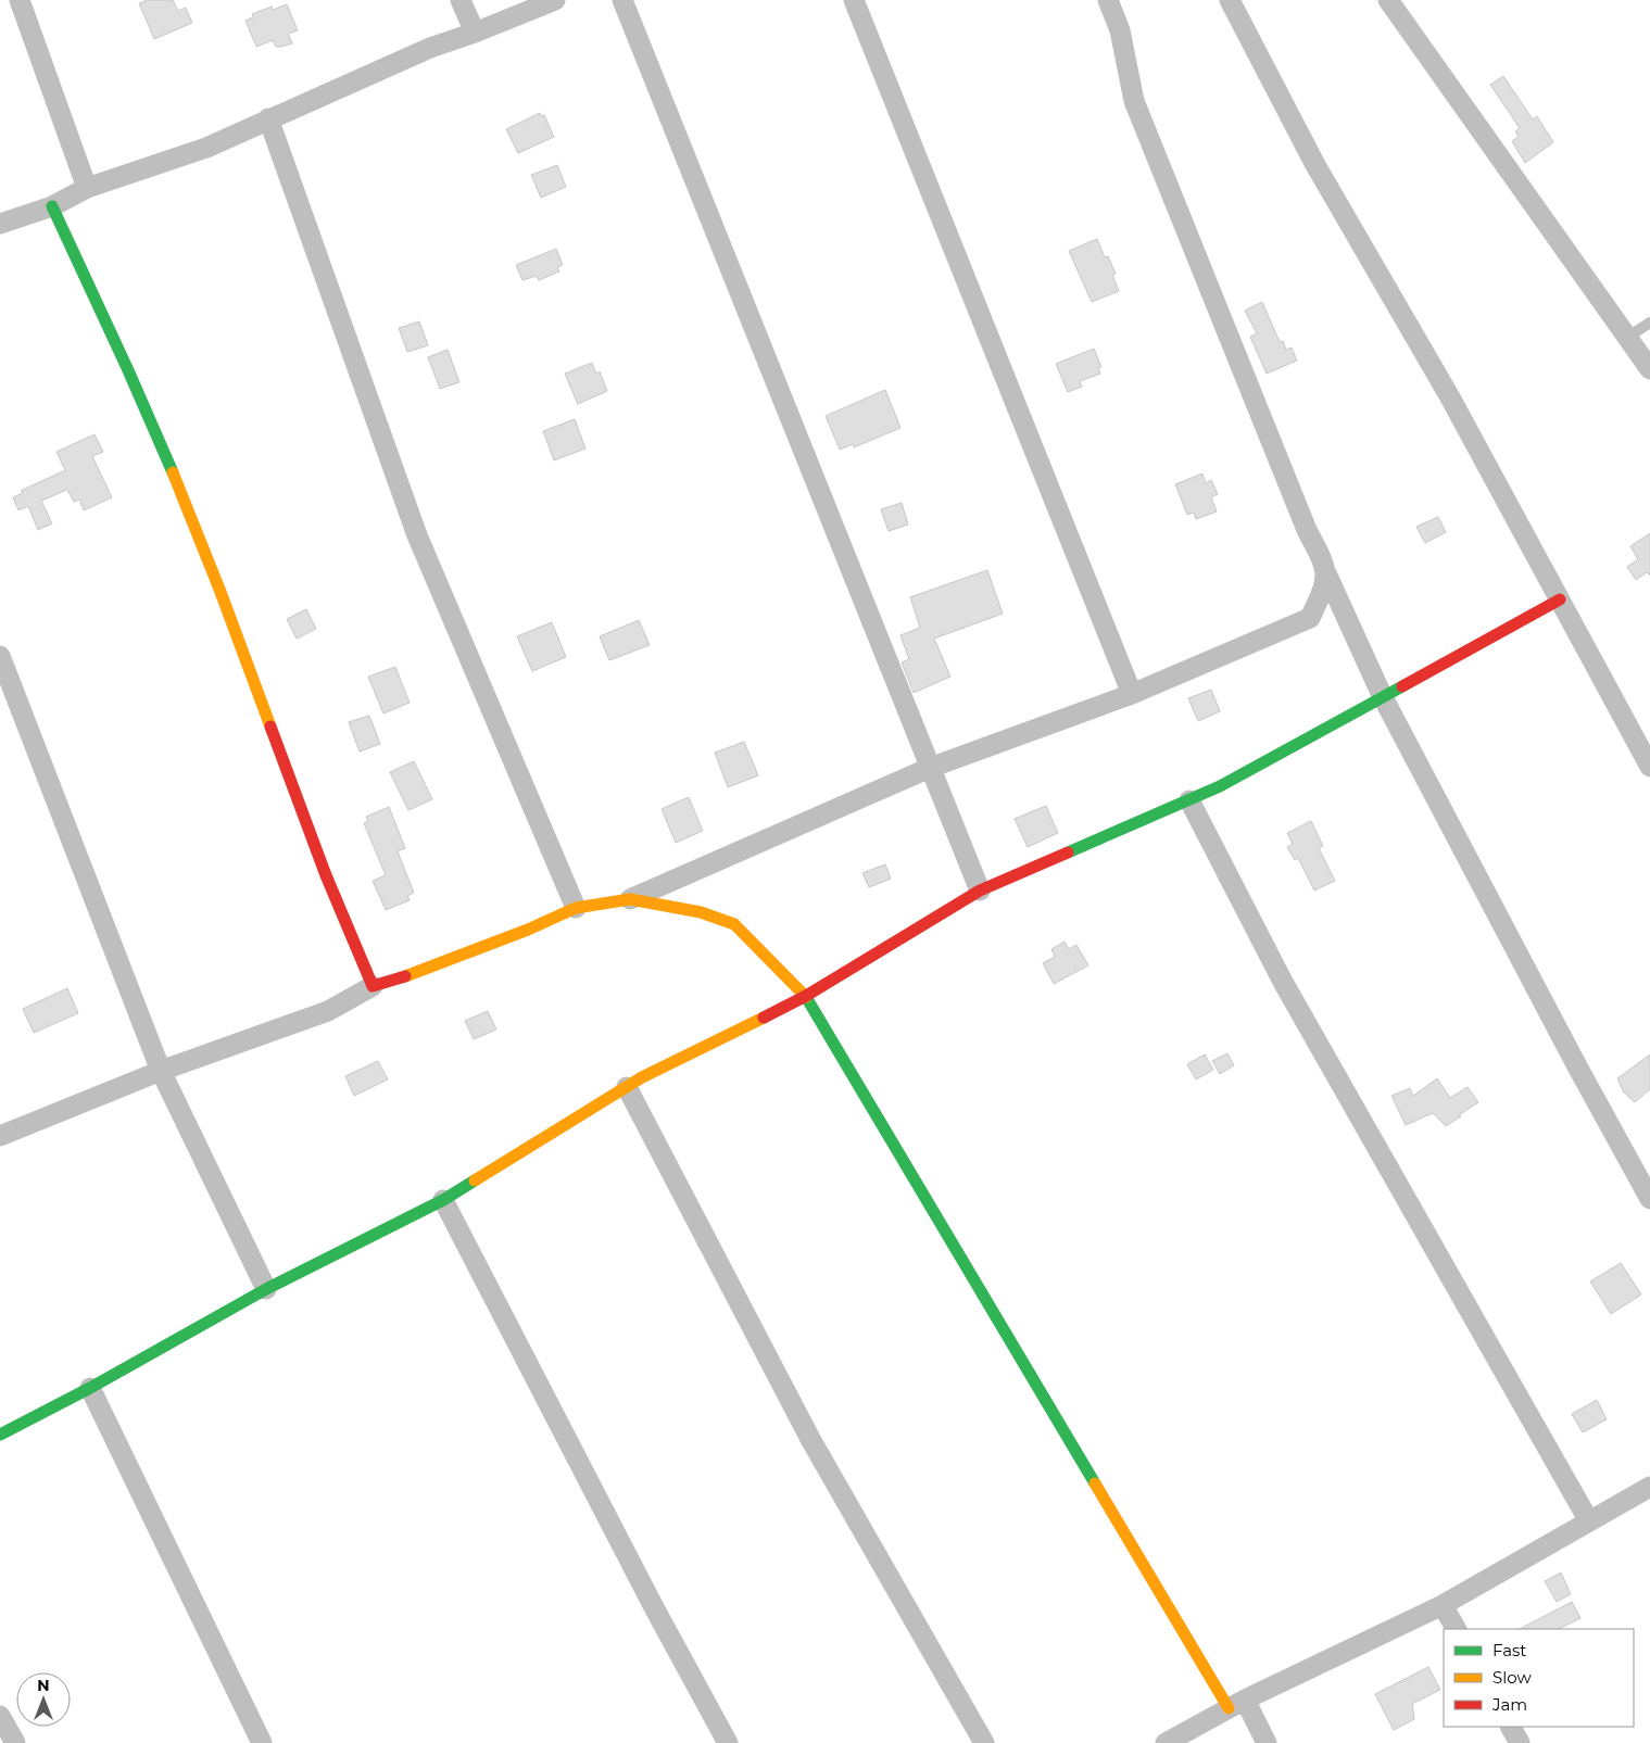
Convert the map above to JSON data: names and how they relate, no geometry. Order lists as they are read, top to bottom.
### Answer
{
  "legend": ["Fast", "Slow", "Jam"],
  "north": "top"
}
